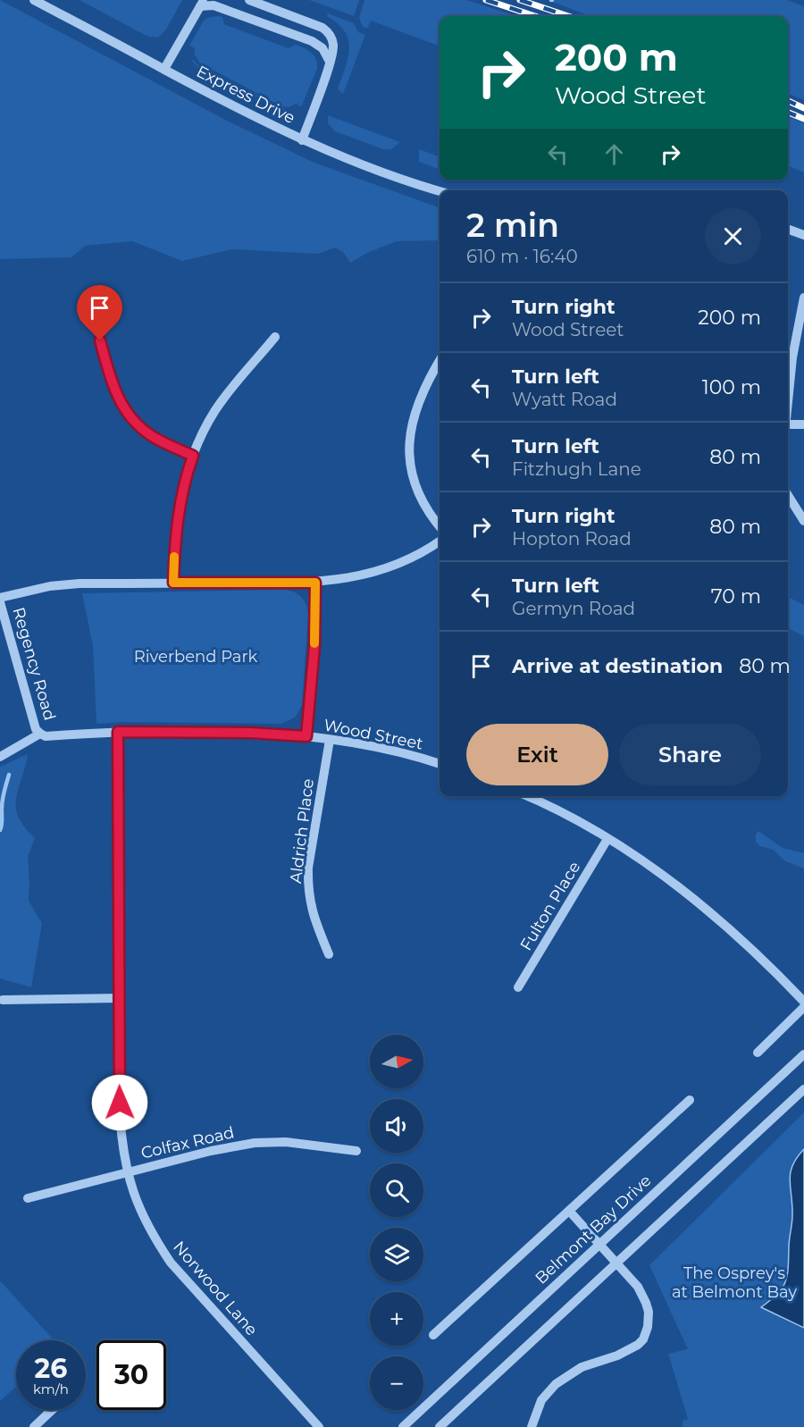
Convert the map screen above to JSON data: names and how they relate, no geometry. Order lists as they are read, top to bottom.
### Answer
{
  "streets": {
    "street": [
      "Express Drive",
      "Regency Road",
      "Wood Street",
      "Aldrich Place",
      "Fulton Place",
      "Colfax Road",
      "Belmont Bay Drive",
      "Norwood Lane"
    ]
  },
  "crossings": [
    ["Regency Road", "Wood Street"],
    ["Wood Street", "Aldrich Place"],
    ["Wood Street", "Norwood Lane"],
    ["Colfax Road", "Norwood Lane"]
  ],
  "parks": ["Riverbend Park", "The Osprey's at Belmont Bay"],
  "north": "right",
  "page": {
    "turn": ["200 m", "Wood Street"],
    "heading": ["2 min", "610 m · 16:40"],
    "list": [
      {
        "name": "Turn right",
        "note": "Wood Street",
        "value": "200 m"
      },
      {
        "name": "Turn left",
        "note": "Wyatt Road",
        "value": "100 m"
      },
      {
        "name": "Turn left",
        "note": "Fitzhugh Lane",
        "value": "80 m"
      },
      {
        "name": "Turn right",
        "note": "Hopton Road",
        "value": "80 m"
      },
      {
        "name": "Turn left",
        "note": "Germyn Road",
        "value": "70 m"
      },
      {
        "name": "Arrive at destination",
        "value": "80 m"
      }
    ],
    "buttons": ["Exit", "Share"],
    "map_buttons": ["+", "−"],
    "speed": "26 km/h",
    "limit": "30"
  }
}
